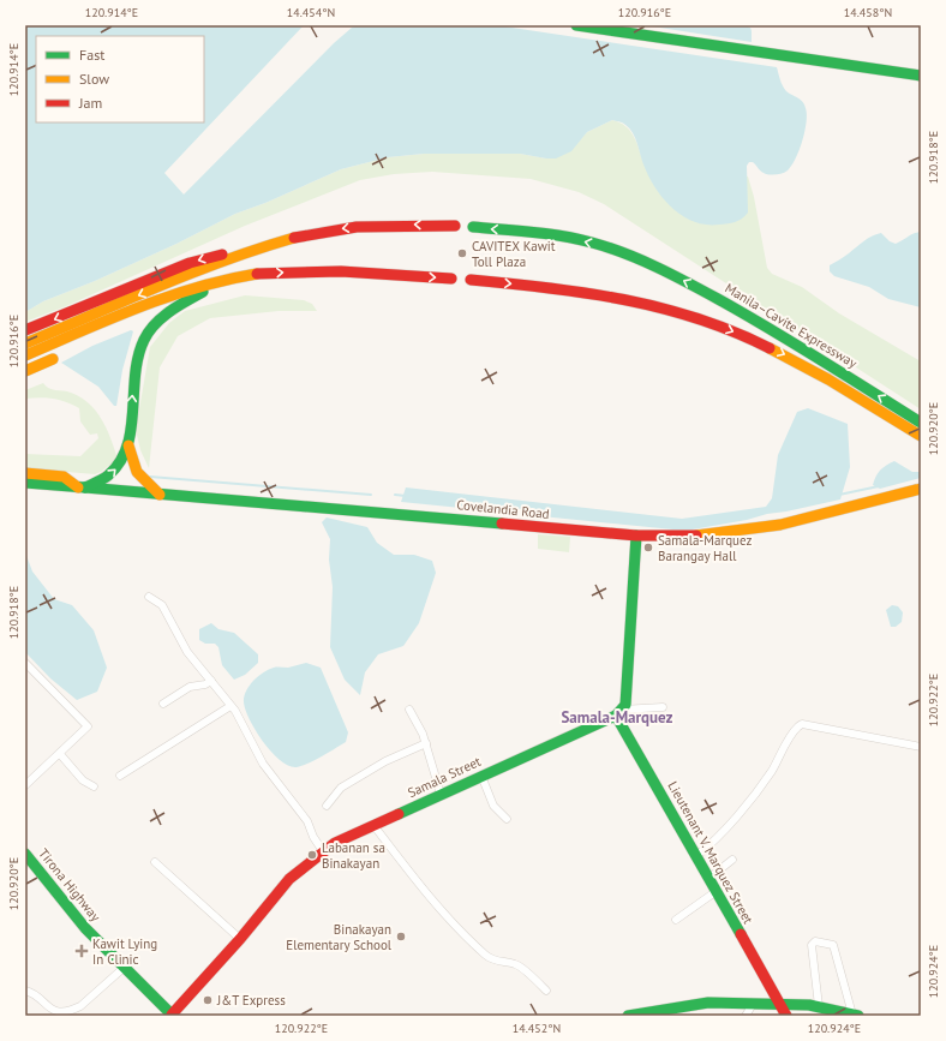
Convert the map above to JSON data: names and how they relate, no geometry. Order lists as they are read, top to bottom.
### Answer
{
  "streets": {
    "main road": [
      "Manila–Cavite Expressway",
      "Covelandia Road",
      "Samala Street",
      "Lieutenant V. Marquez Street",
      "Tirona Highway"
    ]
  },
  "crossings": [
    ["Samala Street", "Lieutenant V. Marquez Street"],
    ["Samala Street", "Tirona Highway"]
  ],
  "districts": ["Samala-Marquez"],
  "places": {
    "other": [
      "CAVITEX Kawit Toll Plaza",
      "Samala-Marquez Barangay Hall",
      "Labanan sa Binakayan",
      "Binakayan Elementary School",
      "J&T Express"
    ],
    "health": ["Kawit Lying In Clinic"]
  },
  "legend": ["Fast", "Slow", "Jam"],
  "coordinates": [
    "120.914°E",
    "14.454°N",
    "120.916°E",
    "14.458°N",
    "120.918°E",
    "120.920°E",
    "120.922°E",
    "120.924°E",
    "14.452°N"
  ]
}
